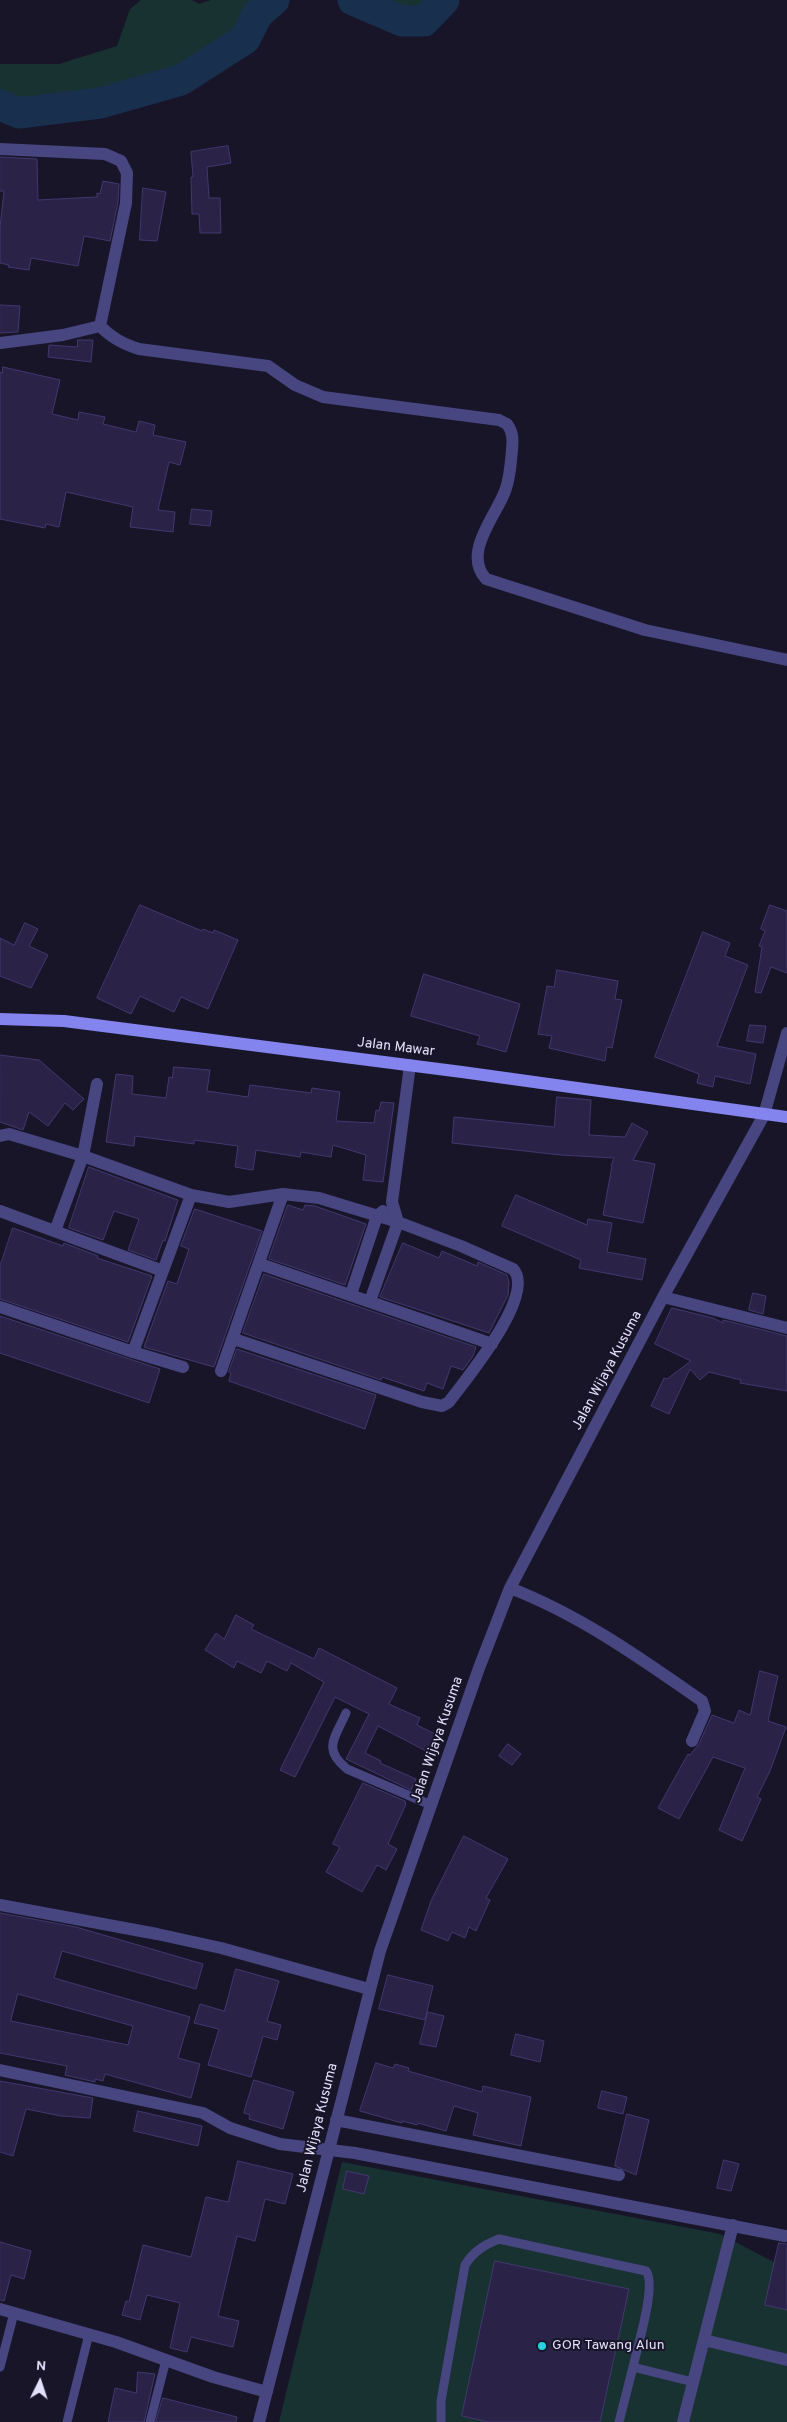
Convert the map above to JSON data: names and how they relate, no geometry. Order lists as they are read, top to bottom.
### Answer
{
  "streets": {
    "street": ["Jalan Mawar", "Jalan Wijaya Kusuma"]
  },
  "crossings": [
    ["Jalan Mawar", "Jalan Wijaya Kusuma"]
  ],
  "places": ["GOR Tawang Alun"],
  "north": "top"
}
